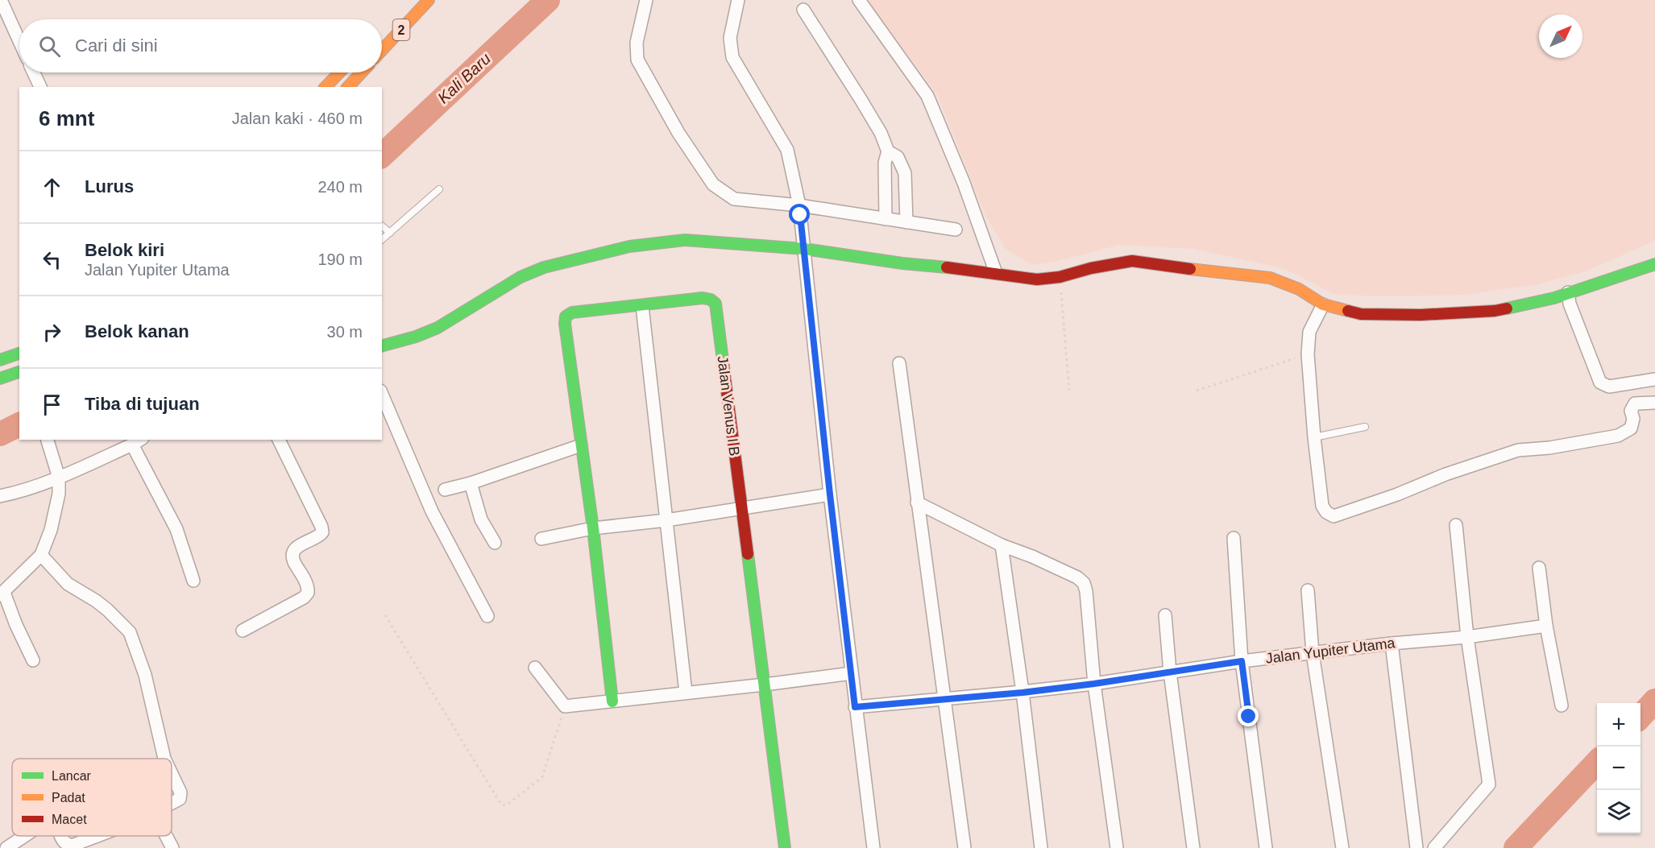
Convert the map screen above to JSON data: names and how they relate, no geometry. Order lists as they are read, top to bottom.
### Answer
{
  "streets": {
    "main road": ["2", "Jalan Venus I B"],
    "street": ["Jalan Yupiter Utama"]
  },
  "water": ["Kali Baru"],
  "legend": ["Lancar", "Padat", "Macet"],
  "north": "top right",
  "page": {
    "search": "Cari di sini",
    "heading": ["6 mnt", "Jalan kaki · 460 m"],
    "list": [
      ["Lurus", "240 m"],
      ["Belok kiri", "Jalan Yupiter Utama", "190 m"],
      ["Belok kanan", "30 m"],
      "Tiba di tujuan"
    ],
    "map_buttons": ["+", "−"]
  }
}
